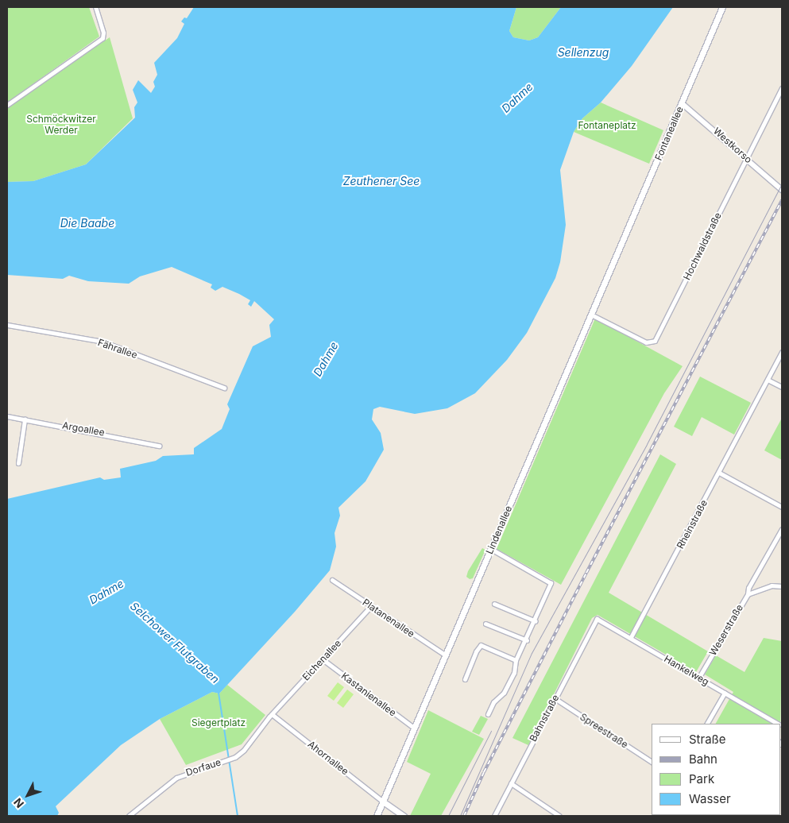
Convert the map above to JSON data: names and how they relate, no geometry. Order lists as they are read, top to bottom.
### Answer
{
  "streets": {
    "main road": ["Fontaneallee", "Lindenallee"],
    "street": [
      "Westkorso",
      "Hochwaldstraße",
      "Fährallee",
      "Argoallee",
      "Rheinstraße",
      "Platanenallee",
      "Weserstraße",
      "Eichenallee",
      "Hankelweg",
      "Kastanienallee",
      "Bahnstraße",
      "Spreestraße",
      "Ahornallee",
      "Dorfaue"
    ]
  },
  "crossings": [
    ["Fontaneallee", "Westkorso"],
    ["Fontaneallee", "Lindenallee"],
    ["Westkorso", "Hochwaldstraße"],
    ["Hochwaldstraße", "Lindenallee"],
    ["Rheinstraße", "Hankelweg"],
    ["Lindenallee", "Platanenallee"],
    ["Lindenallee", "Kastanienallee"],
    ["Lindenallee", "Ahornallee"],
    ["Platanenallee", "Eichenallee"],
    ["Weserstraße", "Hankelweg"],
    ["Eichenallee", "Kastanienallee"],
    ["Eichenallee", "Ahornallee"],
    ["Eichenallee", "Dorfaue"],
    ["Hankelweg", "Bahnstraße"],
    ["Bahnstraße", "Spreestraße"],
    ["Ahornallee", "Dorfaue"]
  ],
  "water": [
    "Sellenzug",
    "Dahme",
    "Zeuthener See",
    "Die Baabe",
    "Selchower Flutgraben"
  ],
  "parks": ["Schmöckwitzer Werder", "Fontaneplatz", "Siegertplatz"],
  "legend": [
    "Straße",
    "Bahn",
    "Park",
    "Wasser"
  ],
  "north": "bottom left"
}
